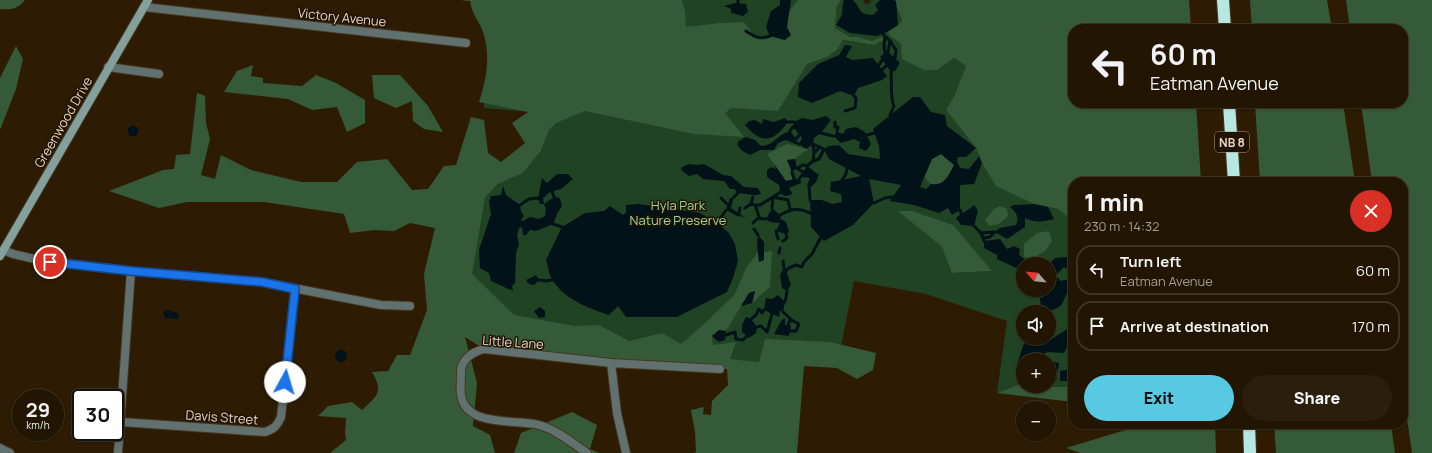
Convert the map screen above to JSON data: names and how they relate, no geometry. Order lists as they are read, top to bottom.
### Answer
{
  "streets": {
    "highway": ["NB 8"],
    "main road": ["Greenwood Drive"],
    "street": ["Victory Avenue", "Little Lane", "Davis Street"]
  },
  "crossings": [
    ["Victory Avenue", "Greenwood Drive"]
  ],
  "parks": ["Hyla Park Nature Preserve"],
  "north": "top left",
  "page": {
    "turn": ["60 m", "Eatman Avenue"],
    "heading": ["1 min", "230 m · 14:32"],
    "list": [
      {
        "name": "Turn left",
        "note": "Eatman Avenue",
        "value": "60 m"
      },
      {
        "name": "Arrive at destination",
        "value": "170 m"
      }
    ],
    "map_buttons": ["+", "−"],
    "buttons": ["Exit", "Share"],
    "speed": "29 km/h",
    "limit": "30"
  }
}
